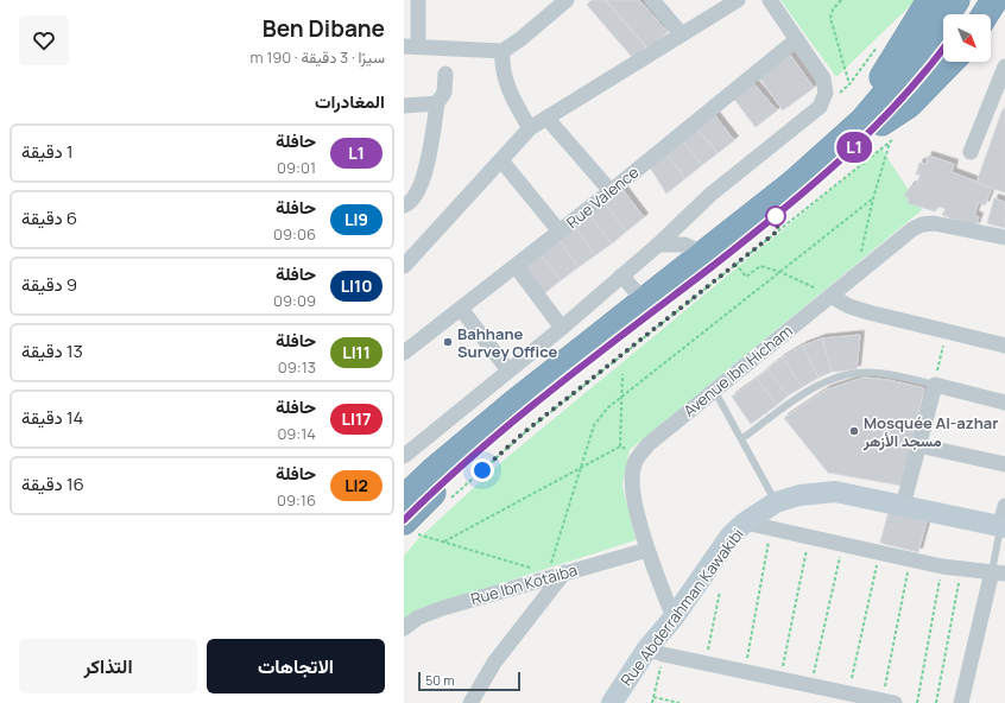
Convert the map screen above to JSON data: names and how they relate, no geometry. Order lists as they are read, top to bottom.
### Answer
{
  "streets": {
    "street": [
      "Rue Valence",
      "Avenue Ibn Hicham",
      "Rue Ibn Kotaiba",
      "Rue Abderrahman Kawakibi"
    ]
  },
  "crossings": [
    ["Avenue Ibn Hicham", "Rue Ibn Kotaiba"],
    ["Avenue Ibn Hicham", "Rue Abderrahman Kawakibi"]
  ],
  "places": ["Bahhane Survey Office", "Mosquée Al-azhar مسجد الأزهر"],
  "lines": ["bus line L1"],
  "scale_bar": "50 m",
  "north": "bottom right",
  "page": {
    "on_map": "L1",
    "heading": [
      ["Ben Dibane", "سيرًا · 3 دقيقة · 190 m"],
      "المغادرات"
    ],
    "list": [
      {
        "mark": "L1",
        "name": "حافلة",
        "note": "09:01",
        "value": "1 دقيقة"
      },
      {
        "mark": "LI9",
        "name": "حافلة",
        "note": "09:06",
        "value": "6 دقيقة"
      },
      {
        "mark": "LI10",
        "name": "حافلة",
        "note": "09:09",
        "value": "9 دقيقة"
      },
      {
        "mark": "LI11",
        "name": "حافلة",
        "note": "09:13",
        "value": "13 دقيقة"
      },
      {
        "mark": "LI17",
        "name": "حافلة",
        "note": "09:14",
        "value": "14 دقيقة"
      },
      {
        "mark": "LI2",
        "name": "حافلة",
        "note": "09:16",
        "value": "16 دقيقة"
      }
    ],
    "buttons": ["الاتجاهات", "التذاكر"],
    "scale": "50 m"
  }
}
